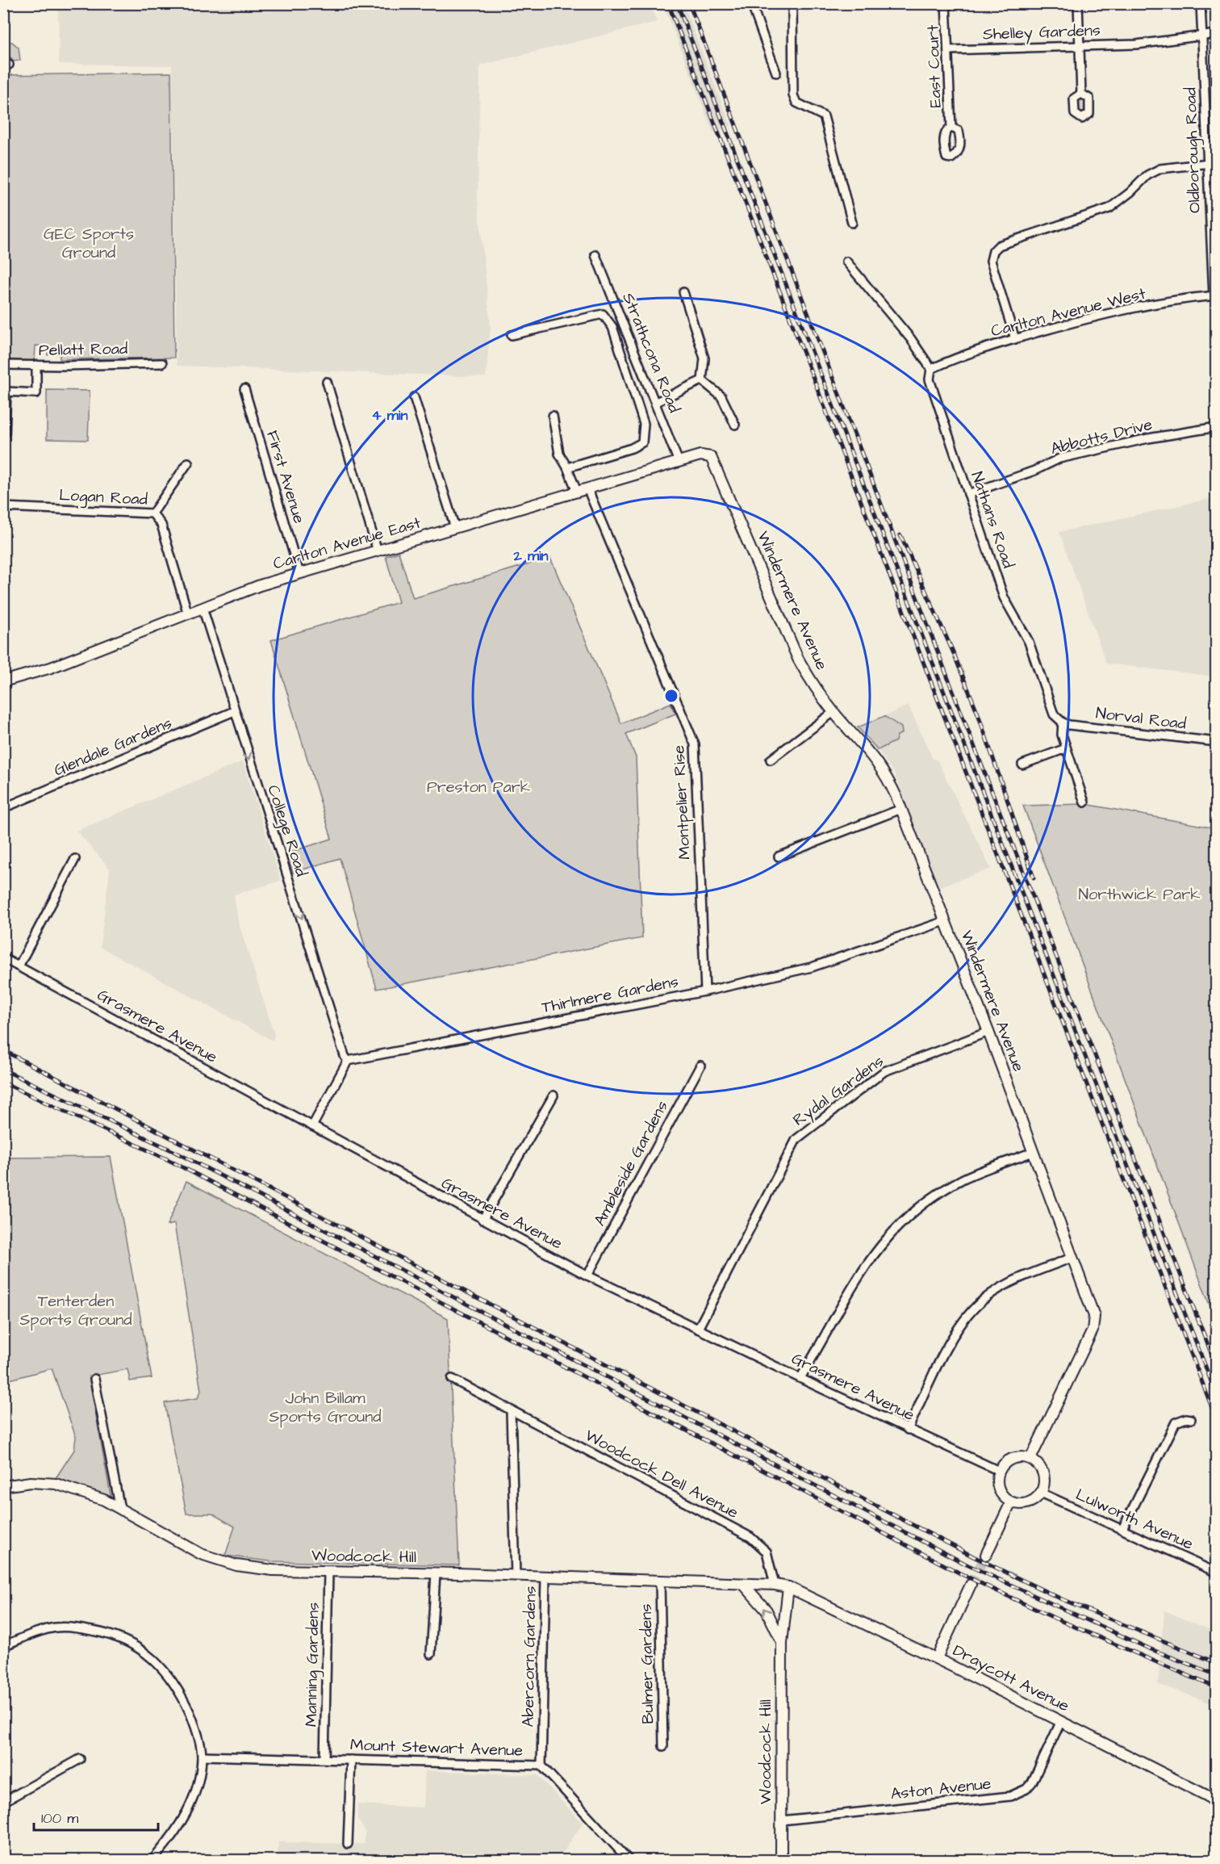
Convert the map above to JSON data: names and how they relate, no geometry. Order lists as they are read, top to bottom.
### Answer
{
  "streets": {
    "street": [
      "Shelley Gardens",
      "East Court",
      "Oldborough Road",
      "Carlton Avenue West",
      "Pellatt Road",
      "Strathcona Road",
      "Abbotts Drive",
      "First Avenue",
      "Logan Road",
      "Nathans Road",
      "Carlton Avenue East",
      "Windermere Avenue",
      "Norval Road",
      "Glendale Gardens",
      "Montpelier Rise",
      "College Road",
      "Thirlmere Gardens",
      "Grasmere Avenue",
      "Rydal Gardens",
      "Ambleside Gardens",
      "Woodcock Dell Avenue",
      "Lulworth Avenue",
      "Woodcock Hill",
      "Abercorn Gardens",
      "Bulmer Gardens",
      "Manning Gardens",
      "Draycott Avenue",
      "Mount Stewart Avenue",
      "Aston Avenue"
    ]
  },
  "crossings": [
    ["Shelley Gardens", "East Court"],
    ["Shelley Gardens", "Oldborough Road"],
    ["Oldborough Road", "Carlton Avenue West"],
    ["Carlton Avenue West", "Nathans Road"],
    ["Strathcona Road", "Carlton Avenue East"],
    ["Abbotts Drive", "Nathans Road"],
    ["First Avenue", "Carlton Avenue East"],
    ["Logan Road", "Carlton Avenue East"],
    ["Nathans Road", "Norval Road"],
    ["Carlton Avenue East", "Windermere Avenue"],
    ["Carlton Avenue East", "Montpelier Rise"],
    ["Carlton Avenue East", "College Road"],
    ["Windermere Avenue", "Thirlmere Gardens"],
    ["Windermere Avenue", "Grasmere Avenue"],
    ["Windermere Avenue", "Rydal Gardens"],
    ["Windermere Avenue", "Lulworth Avenue"],
    ["Glendale Gardens", "College Road"],
    ["Montpelier Rise", "Thirlmere Gardens"],
    ["College Road", "Thirlmere Gardens"],
    ["Grasmere Avenue", "Rydal Gardens"],
    ["Grasmere Avenue", "Ambleside Gardens"],
    ["Grasmere Avenue", "Lulworth Avenue"],
    ["Woodcock Dell Avenue", "Woodcock Hill"],
    ["Woodcock Hill", "Abercorn Gardens"],
    ["Woodcock Hill", "Bulmer Gardens"],
    ["Woodcock Hill", "Manning Gardens"],
    ["Woodcock Hill", "Draycott Avenue"],
    ["Woodcock Hill", "Aston Avenue"],
    ["Abercorn Gardens", "Mount Stewart Avenue"],
    ["Manning Gardens", "Mount Stewart Avenue"],
    ["Draycott Avenue", "Aston Avenue"]
  ],
  "one_way": ["College Road"],
  "parks": [
    "GEC Sports Ground",
    "Preston Park",
    "Northwick Park",
    "Tenterden Sports Ground",
    "John Billam Sports Ground"
  ],
  "scale_bar": "100 m",
  "rings": ["4 min", "2 min"]
}
